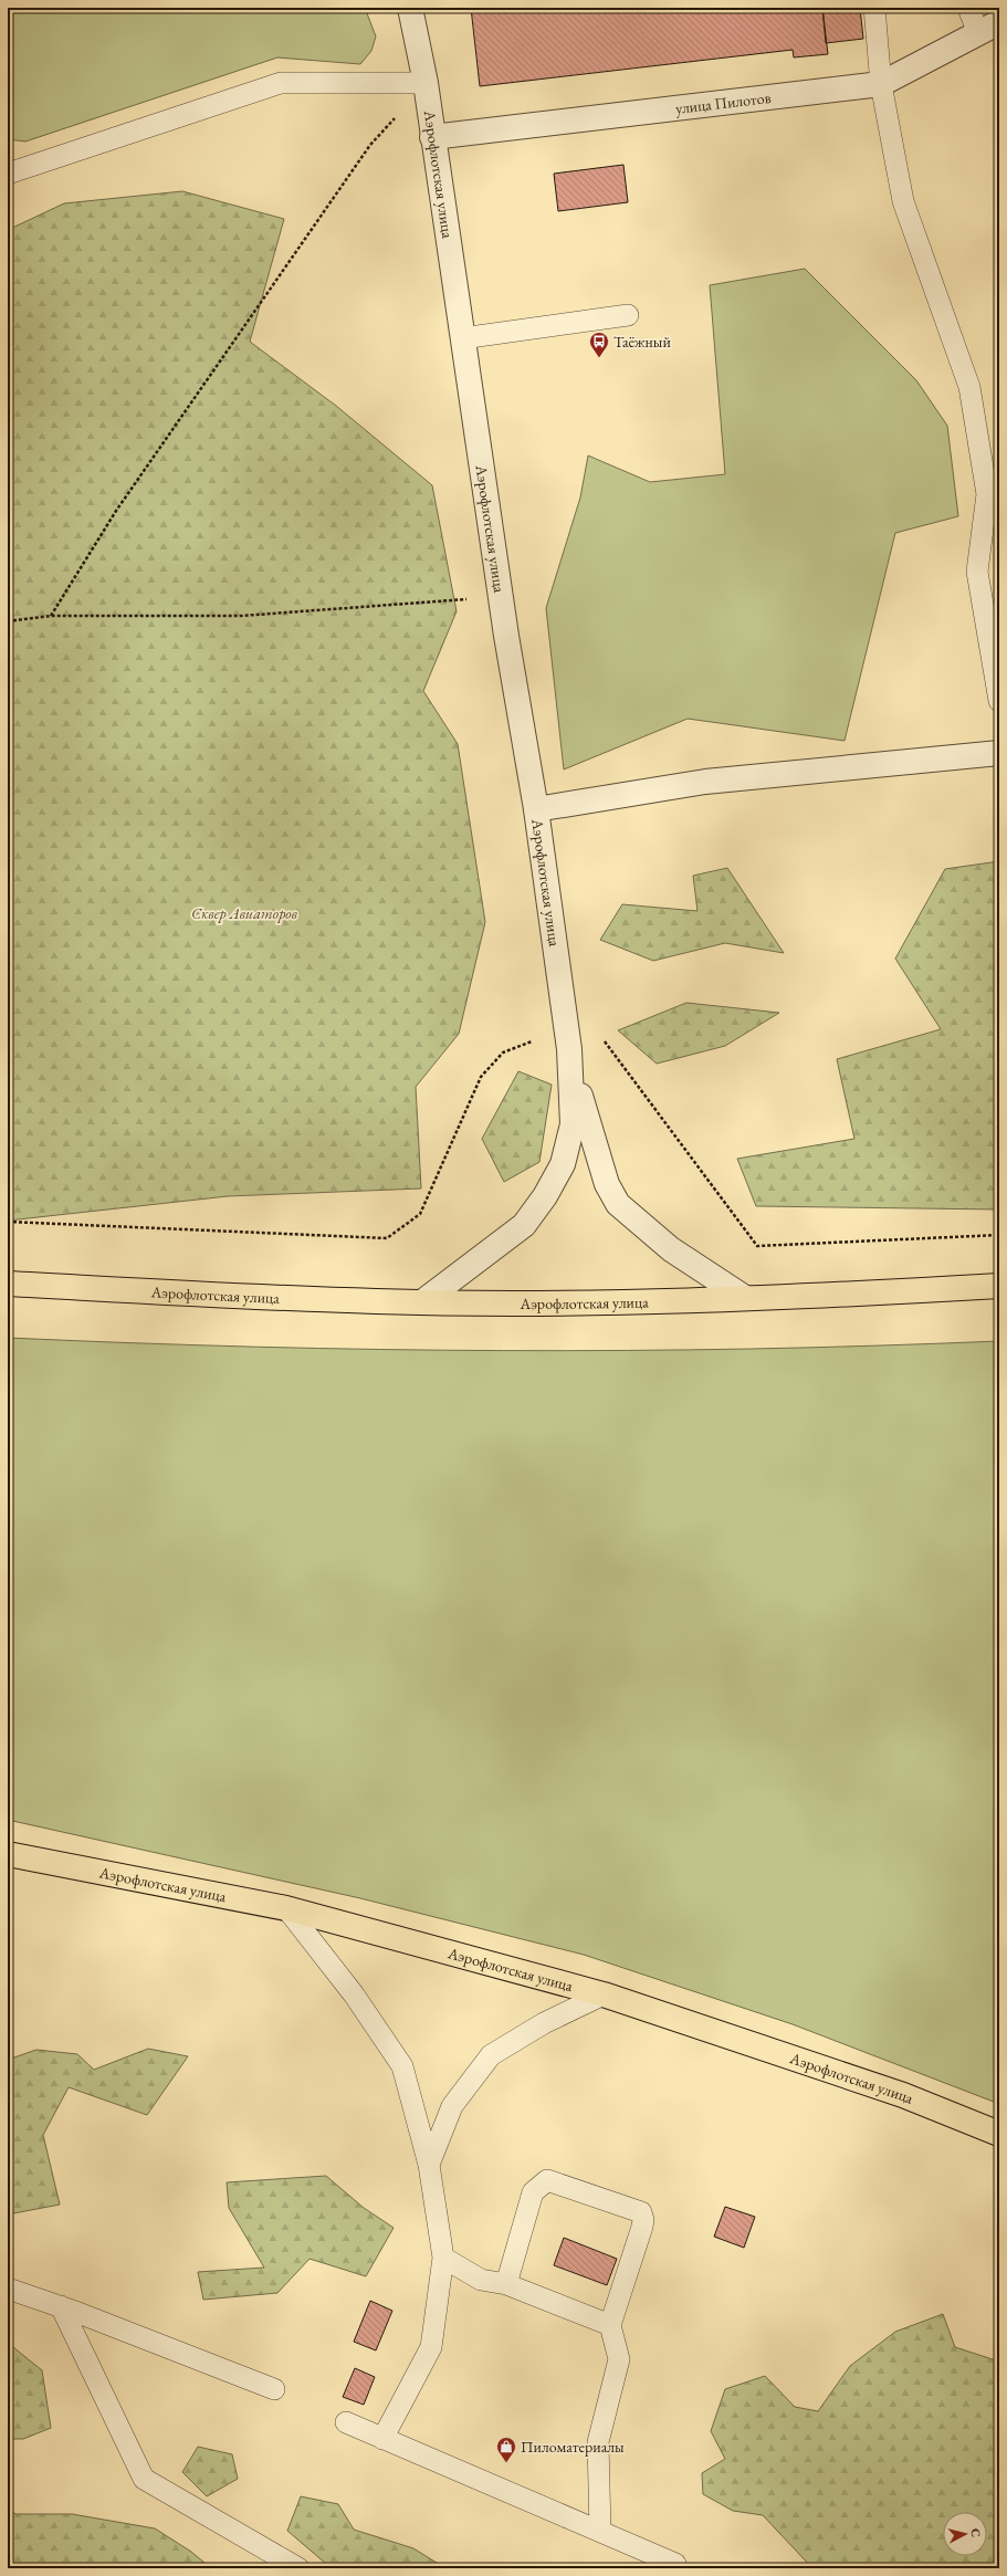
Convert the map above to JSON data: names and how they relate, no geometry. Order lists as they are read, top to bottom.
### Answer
{
  "streets": {
    "main road": ["Аэрофлотская улица"],
    "street": ["улица Пилотов"]
  },
  "crossings": [
    ["улица Пилотов", "Аэрофлотская улица"]
  ],
  "parks": ["Сквер Авиаторов"],
  "places": {
    "bus stop": ["Таёжный"],
    "shop": ["Пиломатериалы"]
  },
  "north": "right"
}
